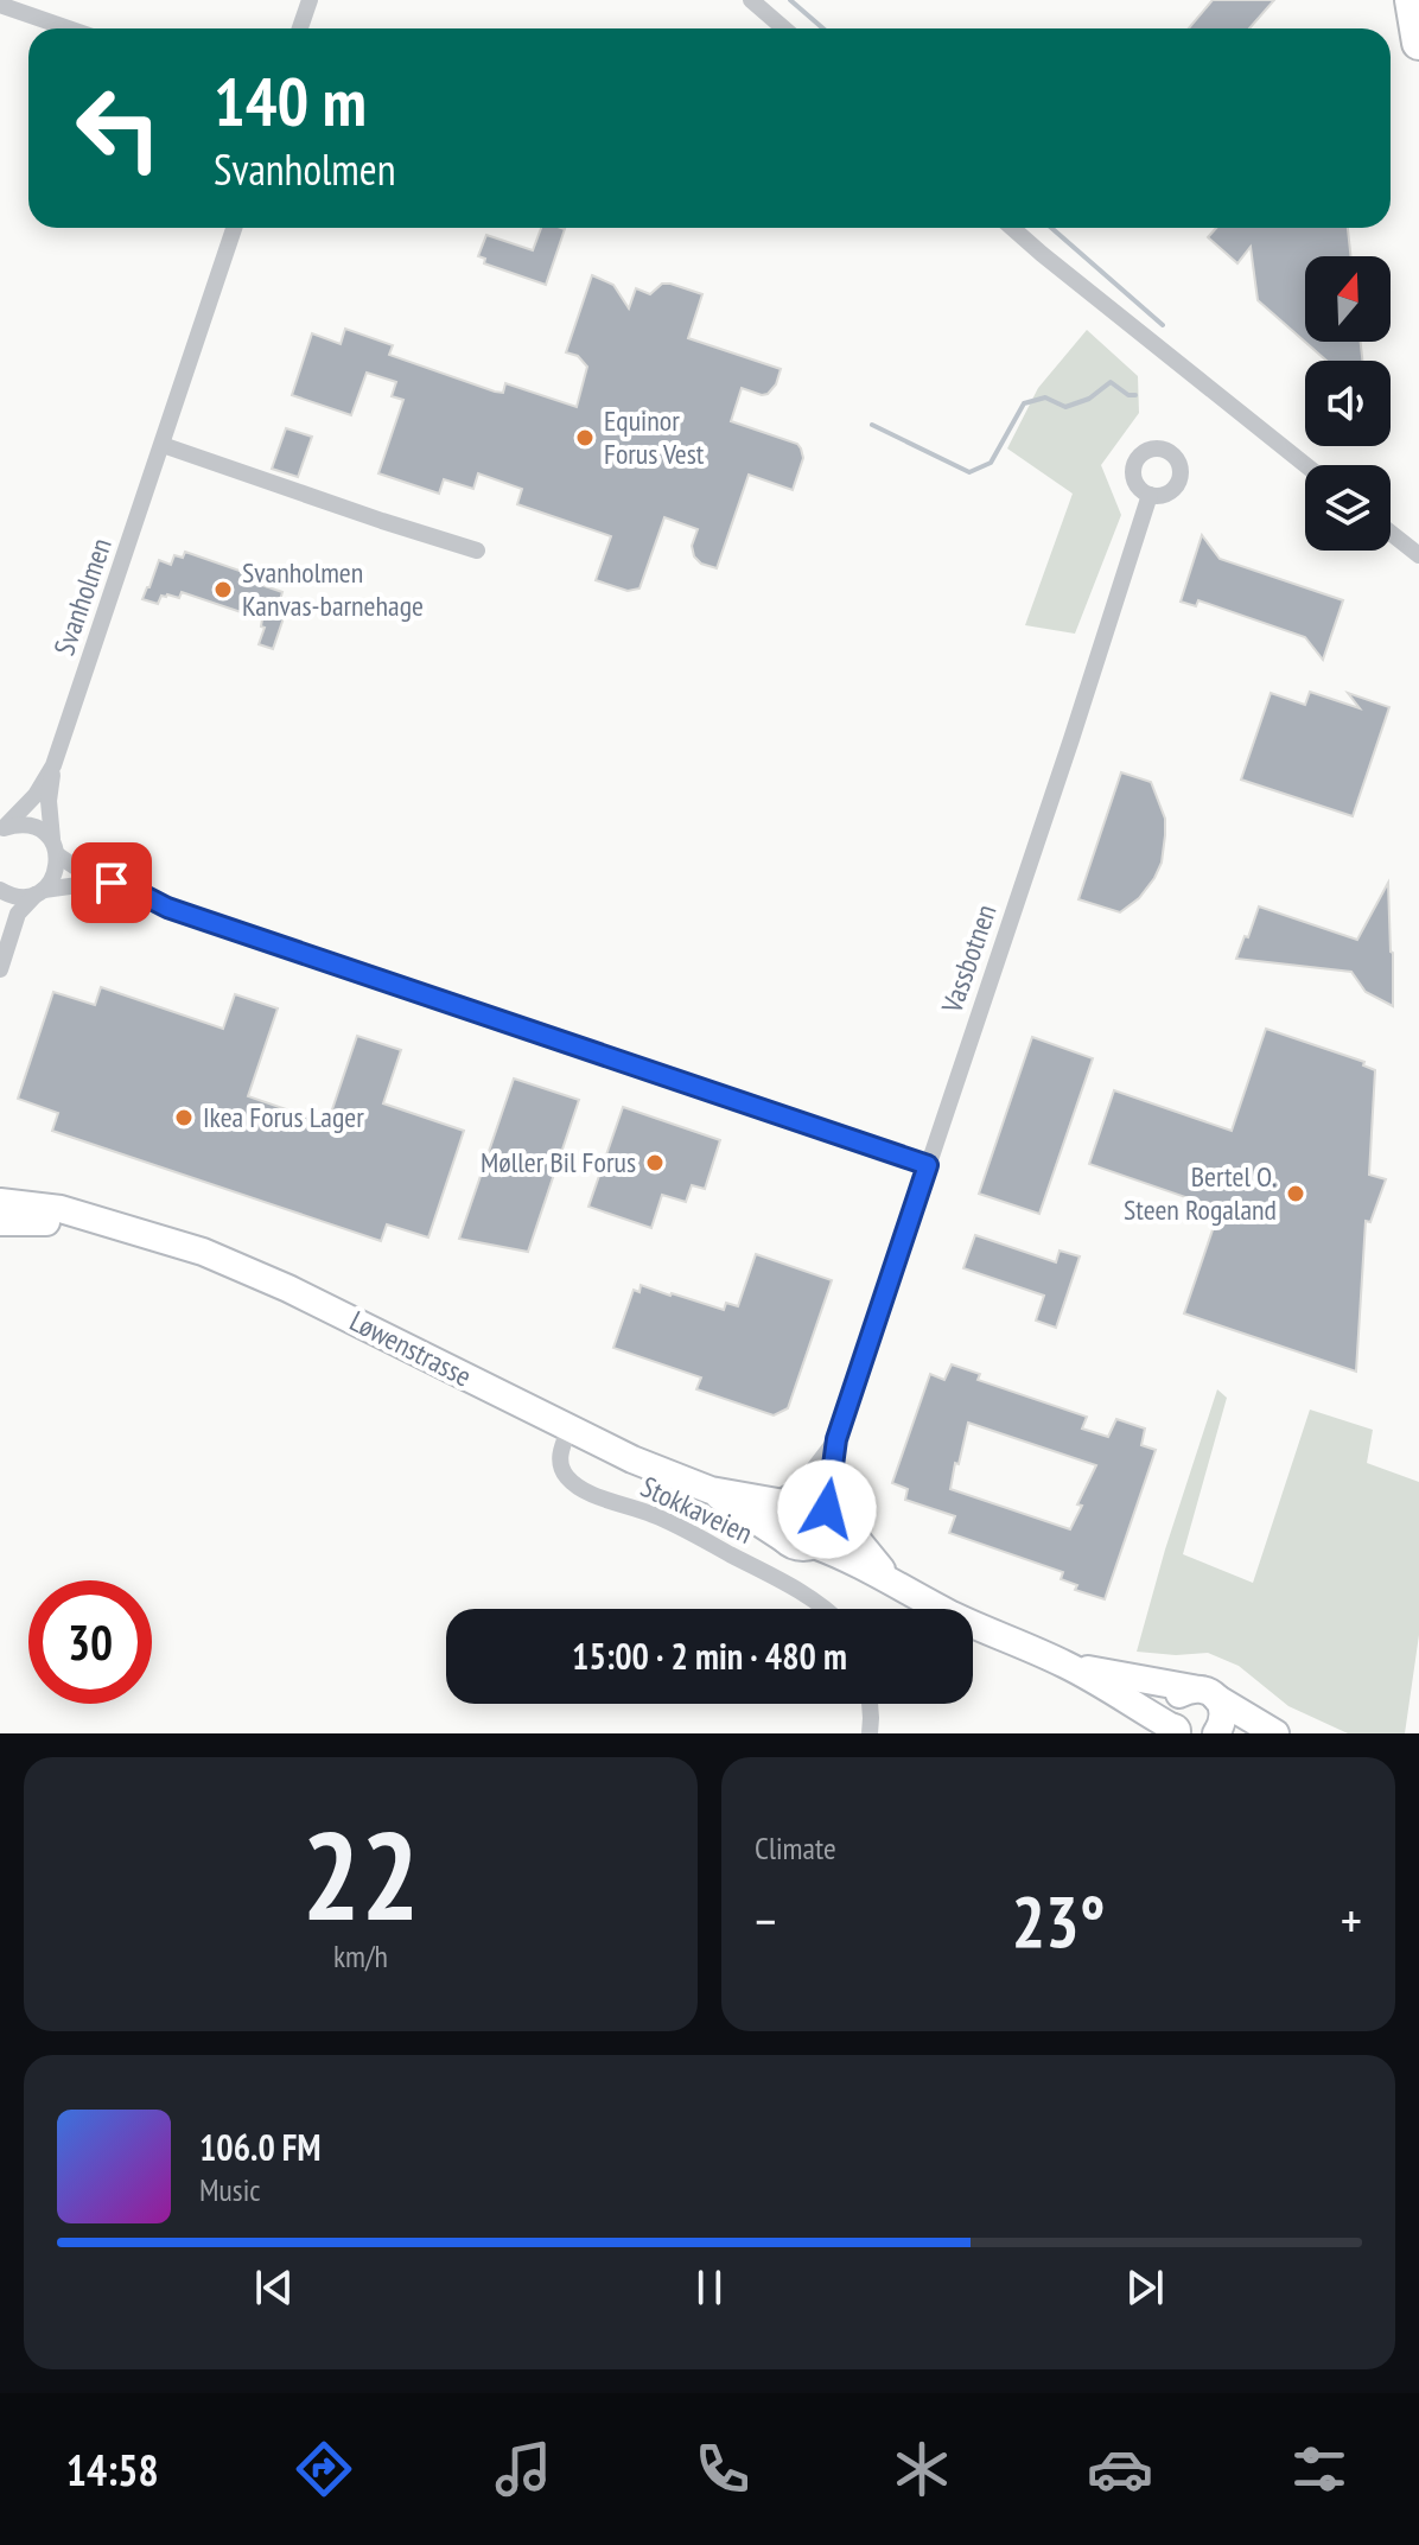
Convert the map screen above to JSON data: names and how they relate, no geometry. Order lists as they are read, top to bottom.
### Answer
{
  "streets": {
    "main road": ["Løwenstrasse"],
    "street": ["Svanholmen", "Vassbotnen", "Stokkaveien"]
  },
  "crossings": [
    ["Vassbotnen", "Løwenstrasse"],
    ["Løwenstrasse", "Stokkaveien"]
  ],
  "places": [
    "Equinor Forus Vest",
    "Svanholmen Kanvas-barnehage",
    "Ikea Forus Lager",
    "Møller Bil Forus",
    "Bertel O. Steen Rogaland"
  ],
  "north": "top",
  "page": {
    "turn": ["140 m", "Svanholmen"],
    "limit": "30",
    "trip": "15:00 · 2 min · 480 m",
    "tile": [
      ["22", "km/h"],
      "Climate"
    ],
    "heat": ["−", "23°", "+"],
    "song": ["106.0 FM", "Music"],
    "tabs": "14:58"
  }
}
